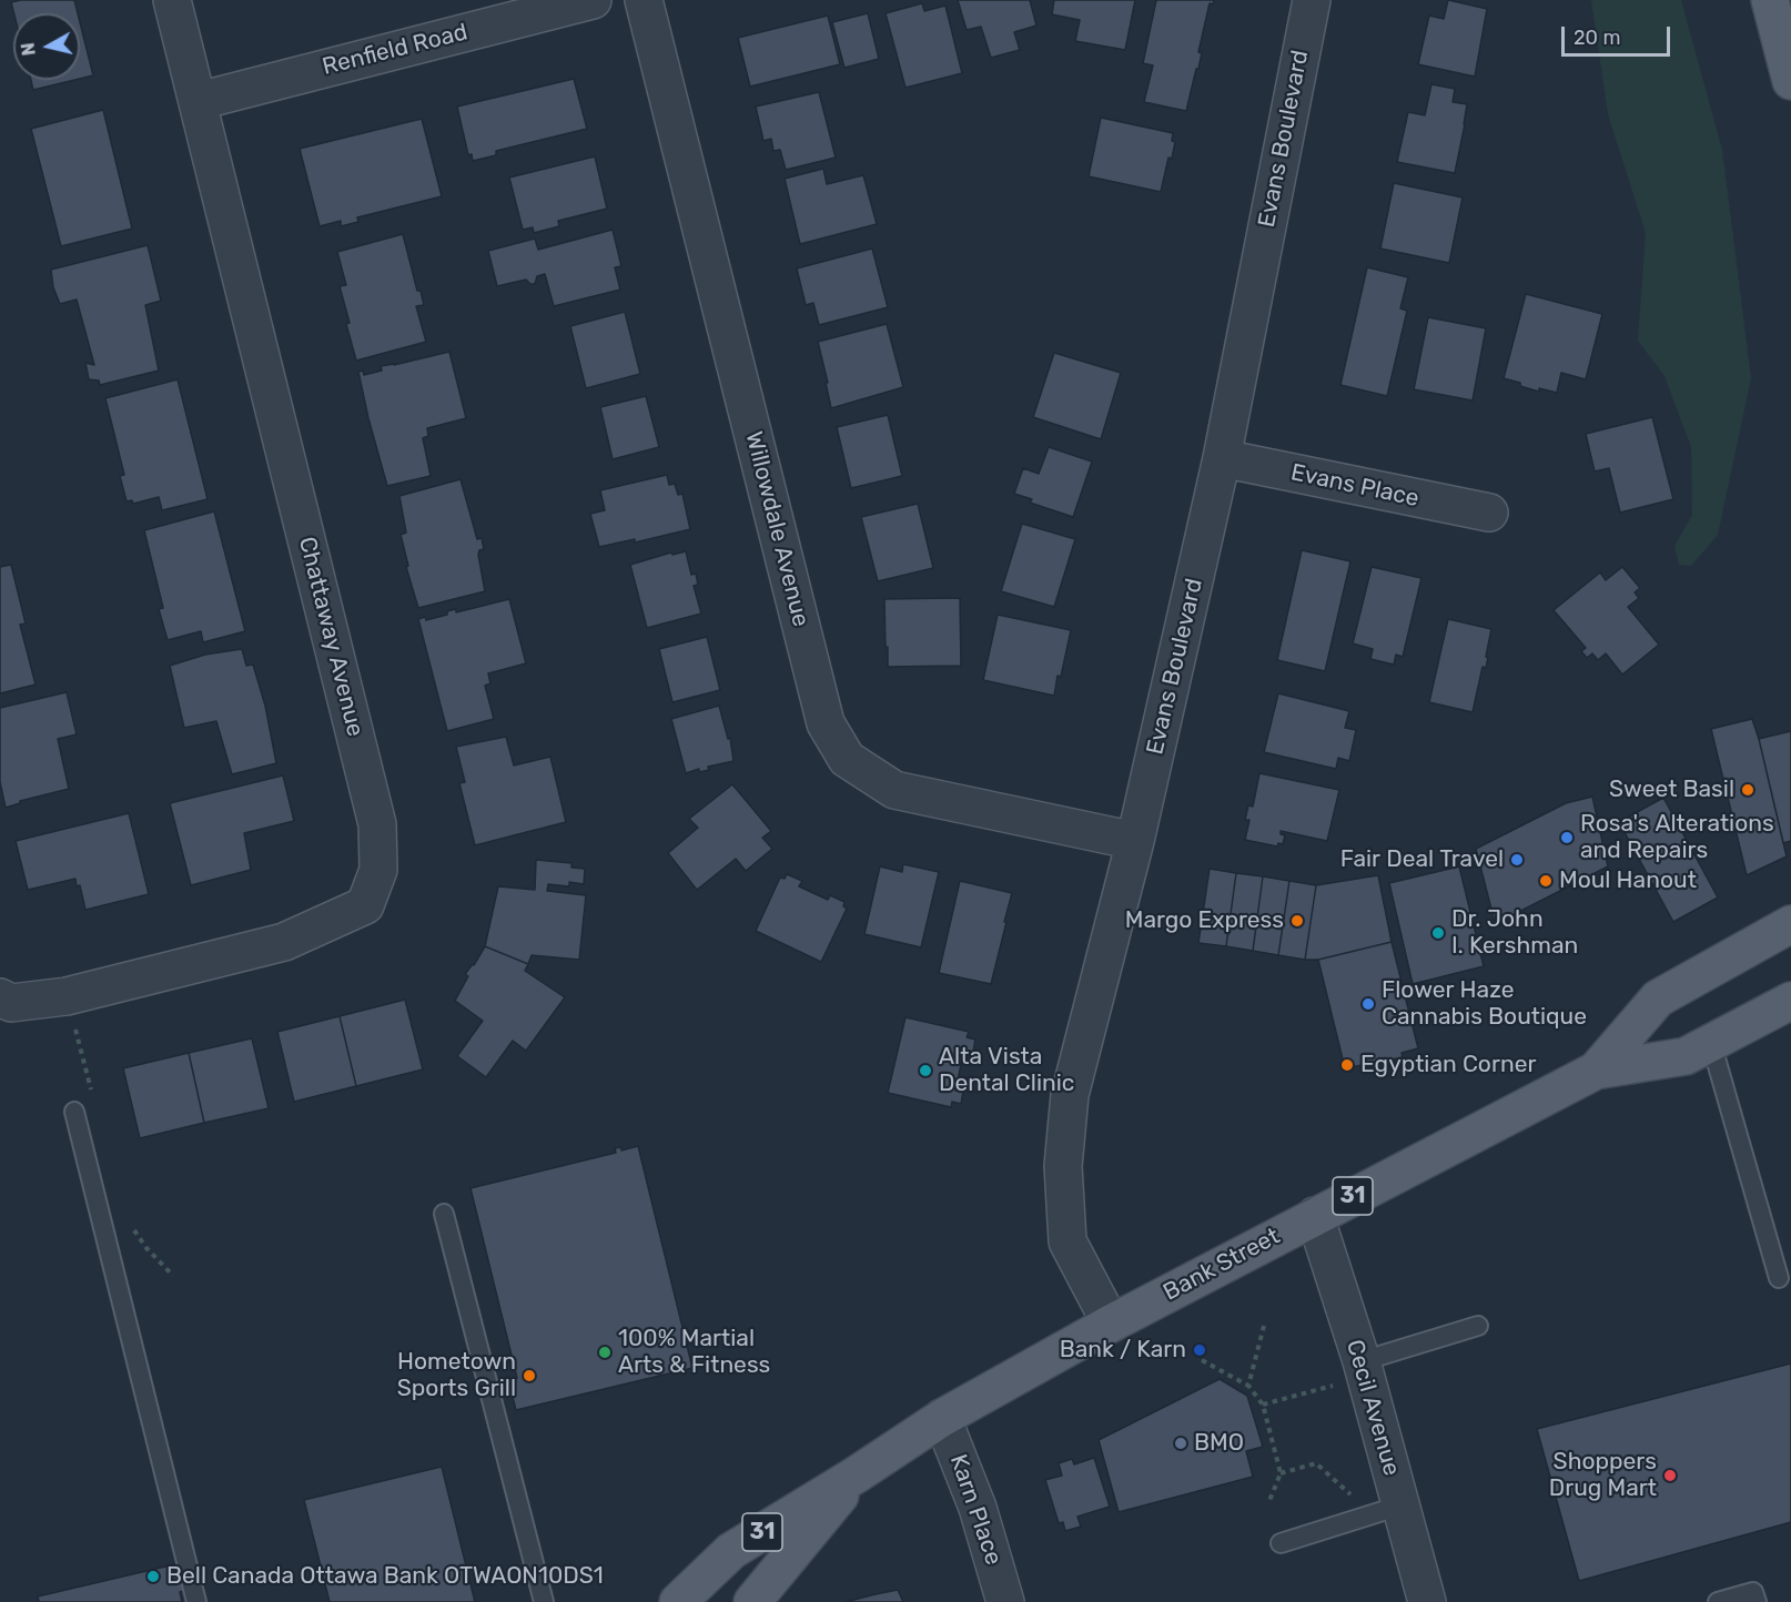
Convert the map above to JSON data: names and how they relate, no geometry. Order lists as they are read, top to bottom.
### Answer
{
  "streets": {
    "main road": ["31", "Bank Street"],
    "street": [
      "Renfield Road",
      "Evans Boulevard",
      "Evans Place",
      "Willowdale Avenue",
      "Chattaway Avenue",
      "Cecil Avenue",
      "Karn Place"
    ]
  },
  "crossings": [
    ["Renfield Road", "Chattaway Avenue"],
    ["Evans Boulevard", "Evans Place"],
    ["Evans Boulevard", "Willowdale Avenue"],
    ["Evans Boulevard", "Bank Street"],
    ["Bank Street", "Cecil Avenue"],
    ["Bank Street", "Karn Place"]
  ],
  "places": [
    "Sweet Basil",
    "Rosa's Alterations and Repairs",
    "Fair Deal Travel",
    "Moul Hanout",
    "Margo Express",
    "Dr. John I. Kershman",
    "Flower Haze Cannabis Boutique",
    "Egyptian Corner",
    "Alta Vista Dental Clinic",
    "Bank / Karn",
    "100% Martial Arts & Fitness",
    "Hometown Sports Grill",
    "BMO",
    "Shoppers Drug Mart",
    "Bell Canada Ottawa Bank OTWAON10DS1"
  ],
  "scale_bar": "20 m",
  "north": "left"
}
